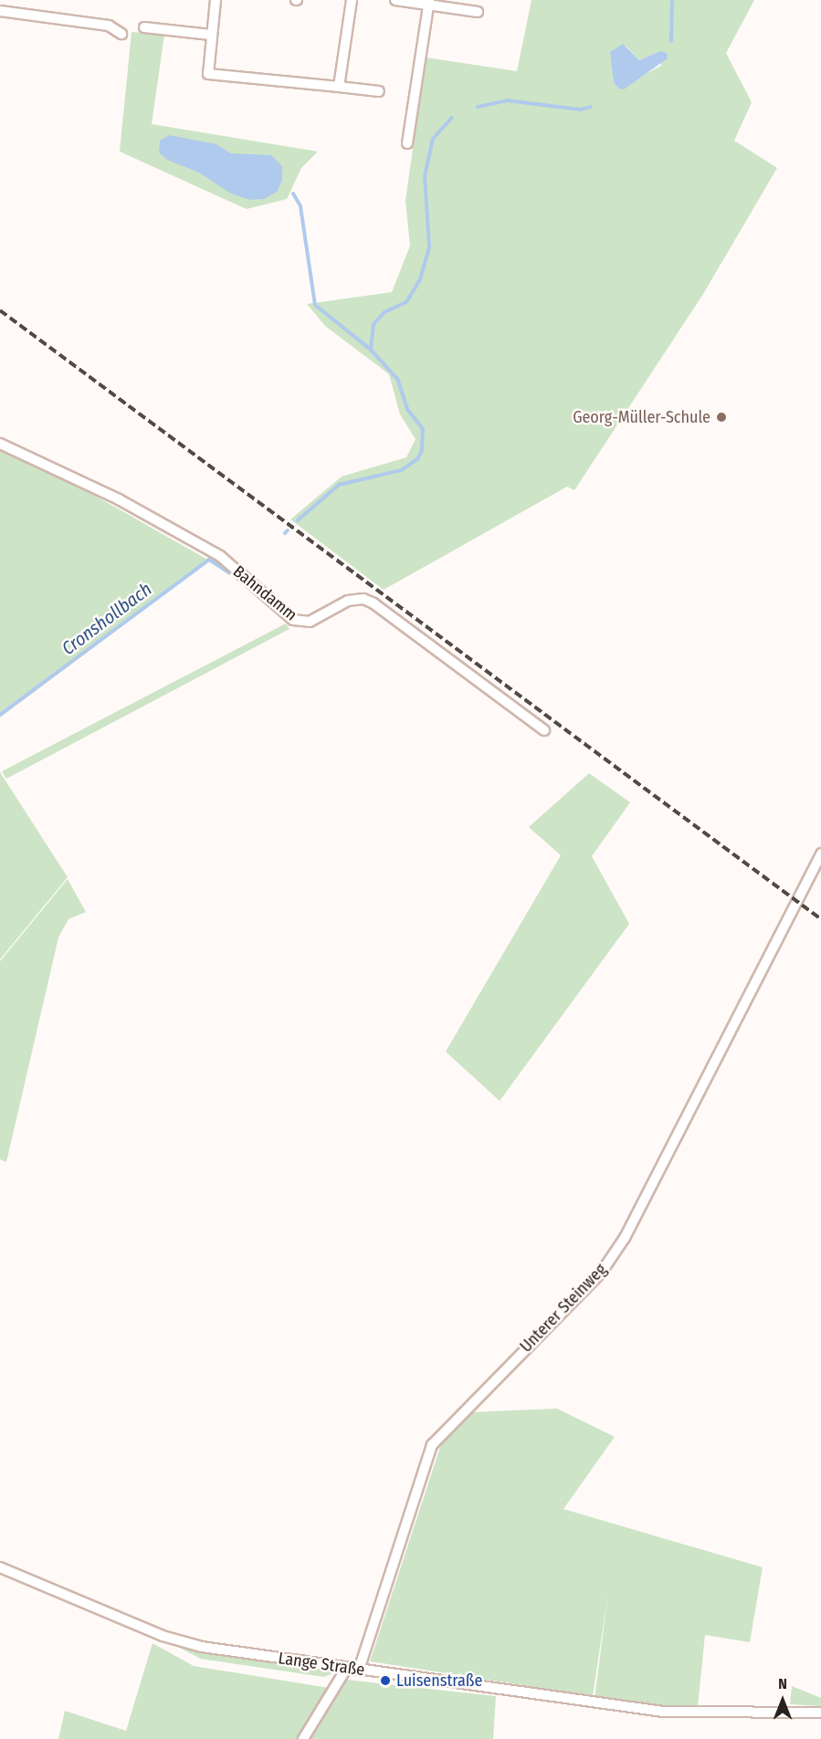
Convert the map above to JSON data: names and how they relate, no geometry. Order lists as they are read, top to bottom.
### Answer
{
  "streets": {
    "street": ["Bahndamm", "Unterer Steinweg", "Lange Straße"]
  },
  "crossings": [
    ["Unterer Steinweg", "Lange Straße"]
  ],
  "water": ["Cronshollbach"],
  "places": ["Georg-Müller-Schule", "Luisenstraße"],
  "north": "top"
}
